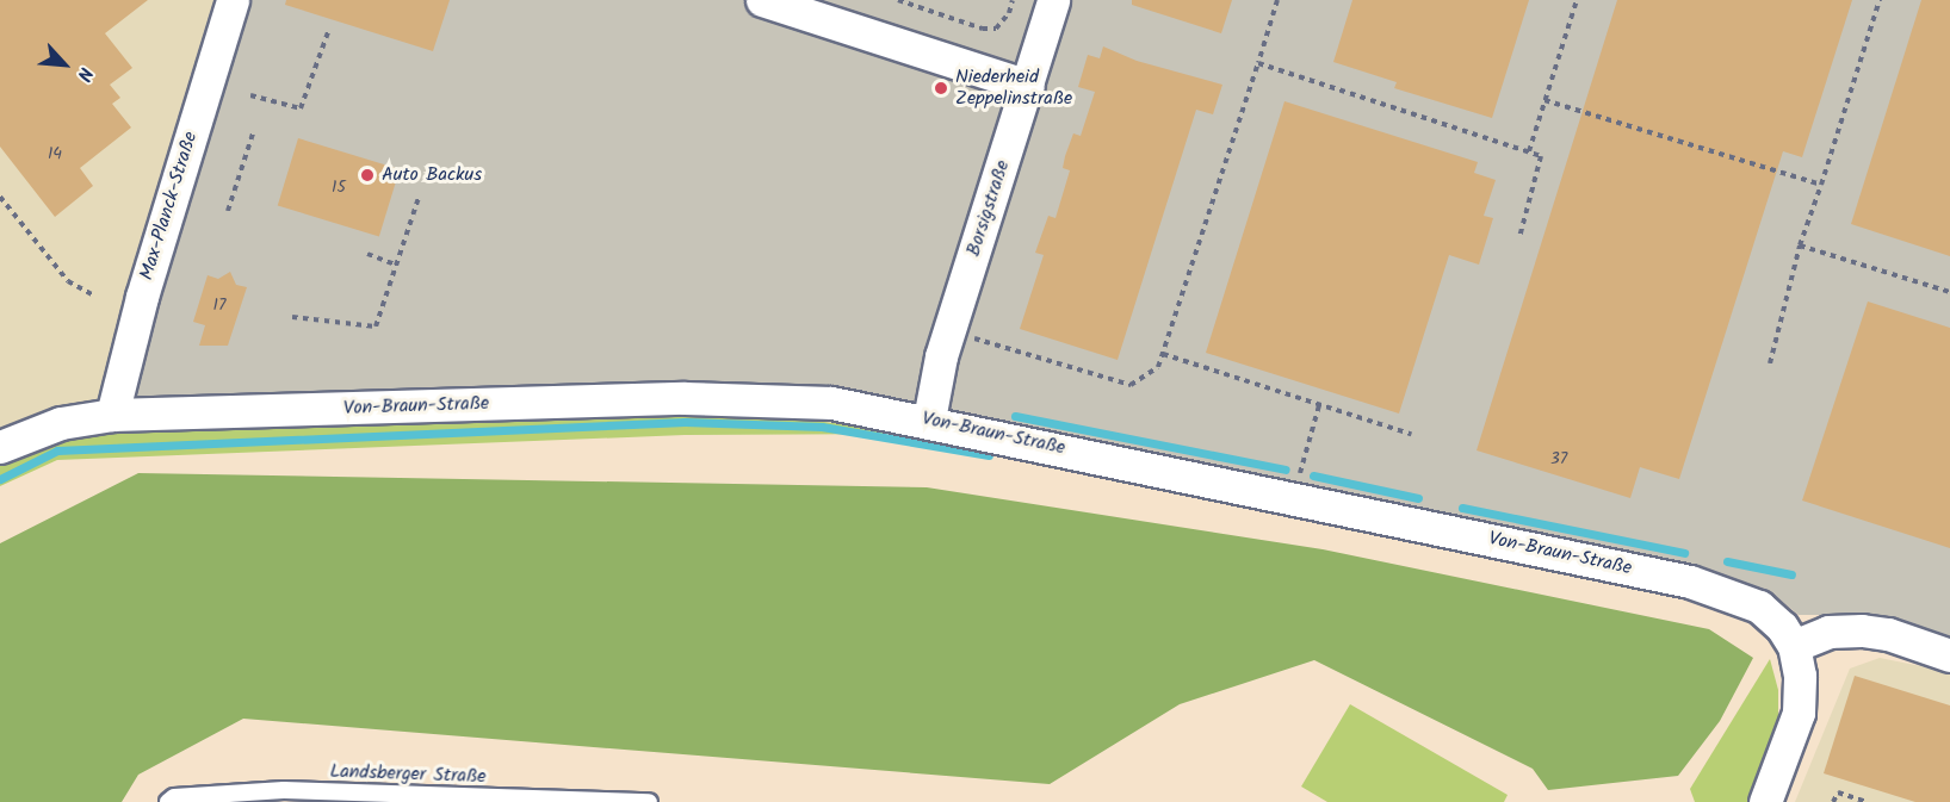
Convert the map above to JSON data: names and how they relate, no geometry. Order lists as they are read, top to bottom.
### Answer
{
  "streets": {
    "street": ["Max-Planck-Straße", "Borsigstraße", "Von-Braun-Straße"],
    "lane": ["Landsberger Straße"]
  },
  "crossings": [
    ["Max-Planck-Straße", "Von-Braun-Straße"],
    ["Borsigstraße", "Von-Braun-Straße"]
  ],
  "places": ["Niederheid Zeppelinstraße", "Auto Backus"],
  "house_numbers": [
    "14",
    "15",
    "17",
    "37"
  ],
  "north": "bottom right"
}
